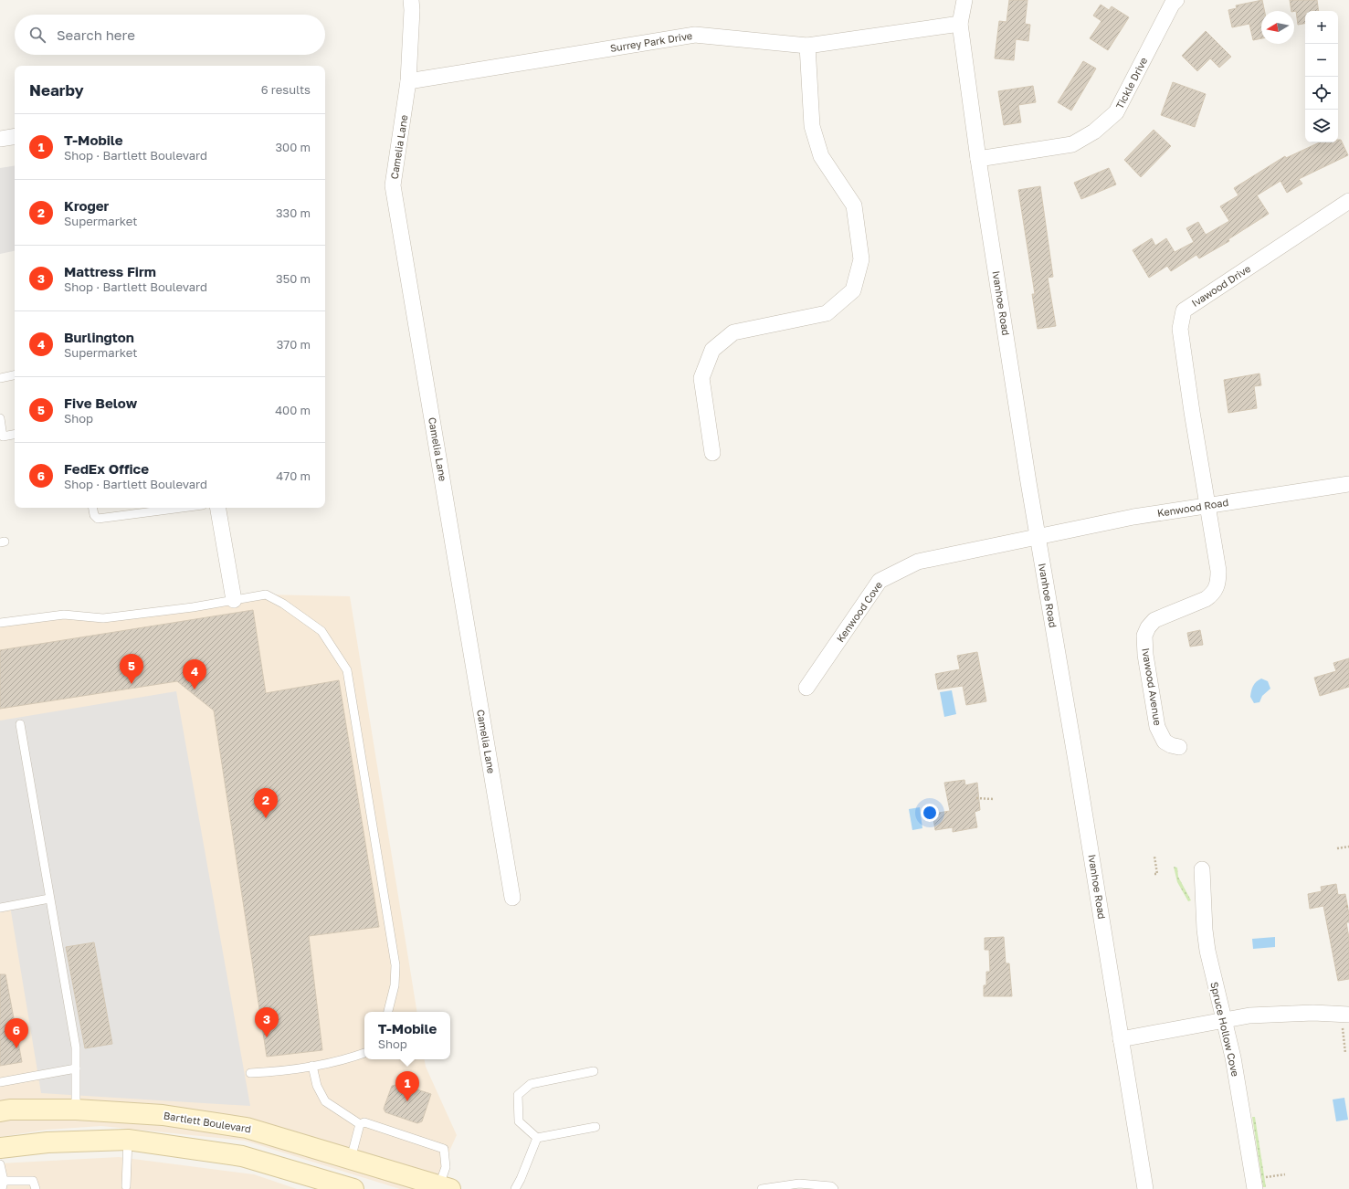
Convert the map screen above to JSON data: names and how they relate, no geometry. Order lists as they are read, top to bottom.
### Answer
{
  "streets": {
    "main road": ["Bartlett Boulevard"],
    "street": [
      "Surrey Park Drive",
      "Tickle Drive",
      "Camelia Lane",
      "Ivawood Drive",
      "Ivanhoe Road",
      "Kenwood Road",
      "Kenwood Cove",
      "Ivawood Avenue",
      "Spruce Hollow Cove"
    ]
  },
  "crossings": [
    ["Surrey Park Drive", "Camelia Lane"],
    ["Surrey Park Drive", "Ivanhoe Road"],
    ["Tickle Drive", "Ivanhoe Road"],
    ["Ivawood Drive", "Kenwood Road"],
    ["Ivawood Drive", "Ivawood Avenue"],
    ["Ivanhoe Road", "Kenwood Road"],
    ["Ivanhoe Road", "Kenwood Cove"],
    ["Kenwood Road", "Kenwood Cove"],
    ["Kenwood Road", "Ivawood Avenue"]
  ],
  "north": "left",
  "page": {
    "map_buttons": ["+", "−"],
    "search": "Search here",
    "heading": ["Nearby", "6 results"],
    "list": [
      {
        "mark": "1",
        "name": "T-Mobile",
        "note": "Shop · Bartlett Boulevard",
        "value": "300 m"
      },
      {
        "mark": "2",
        "name": "Kroger",
        "note": "Supermarket",
        "value": "330 m"
      },
      {
        "mark": "3",
        "name": "Mattress Firm",
        "note": "Shop · Bartlett Boulevard",
        "value": "350 m"
      },
      {
        "mark": "4",
        "name": "Burlington",
        "note": "Supermarket",
        "value": "370 m"
      },
      {
        "mark": "5",
        "name": "Five Below",
        "note": "Shop",
        "value": "400 m"
      },
      {
        "mark": "6",
        "name": "FedEx Office",
        "note": "Shop · Bartlett Boulevard",
        "value": "470 m"
      }
    ],
    "pins": [
      "5",
      "4",
      "2",
      "3",
      "6",
      "1"
    ],
    "popup": ["T-Mobile", "Shop"]
  }
}
